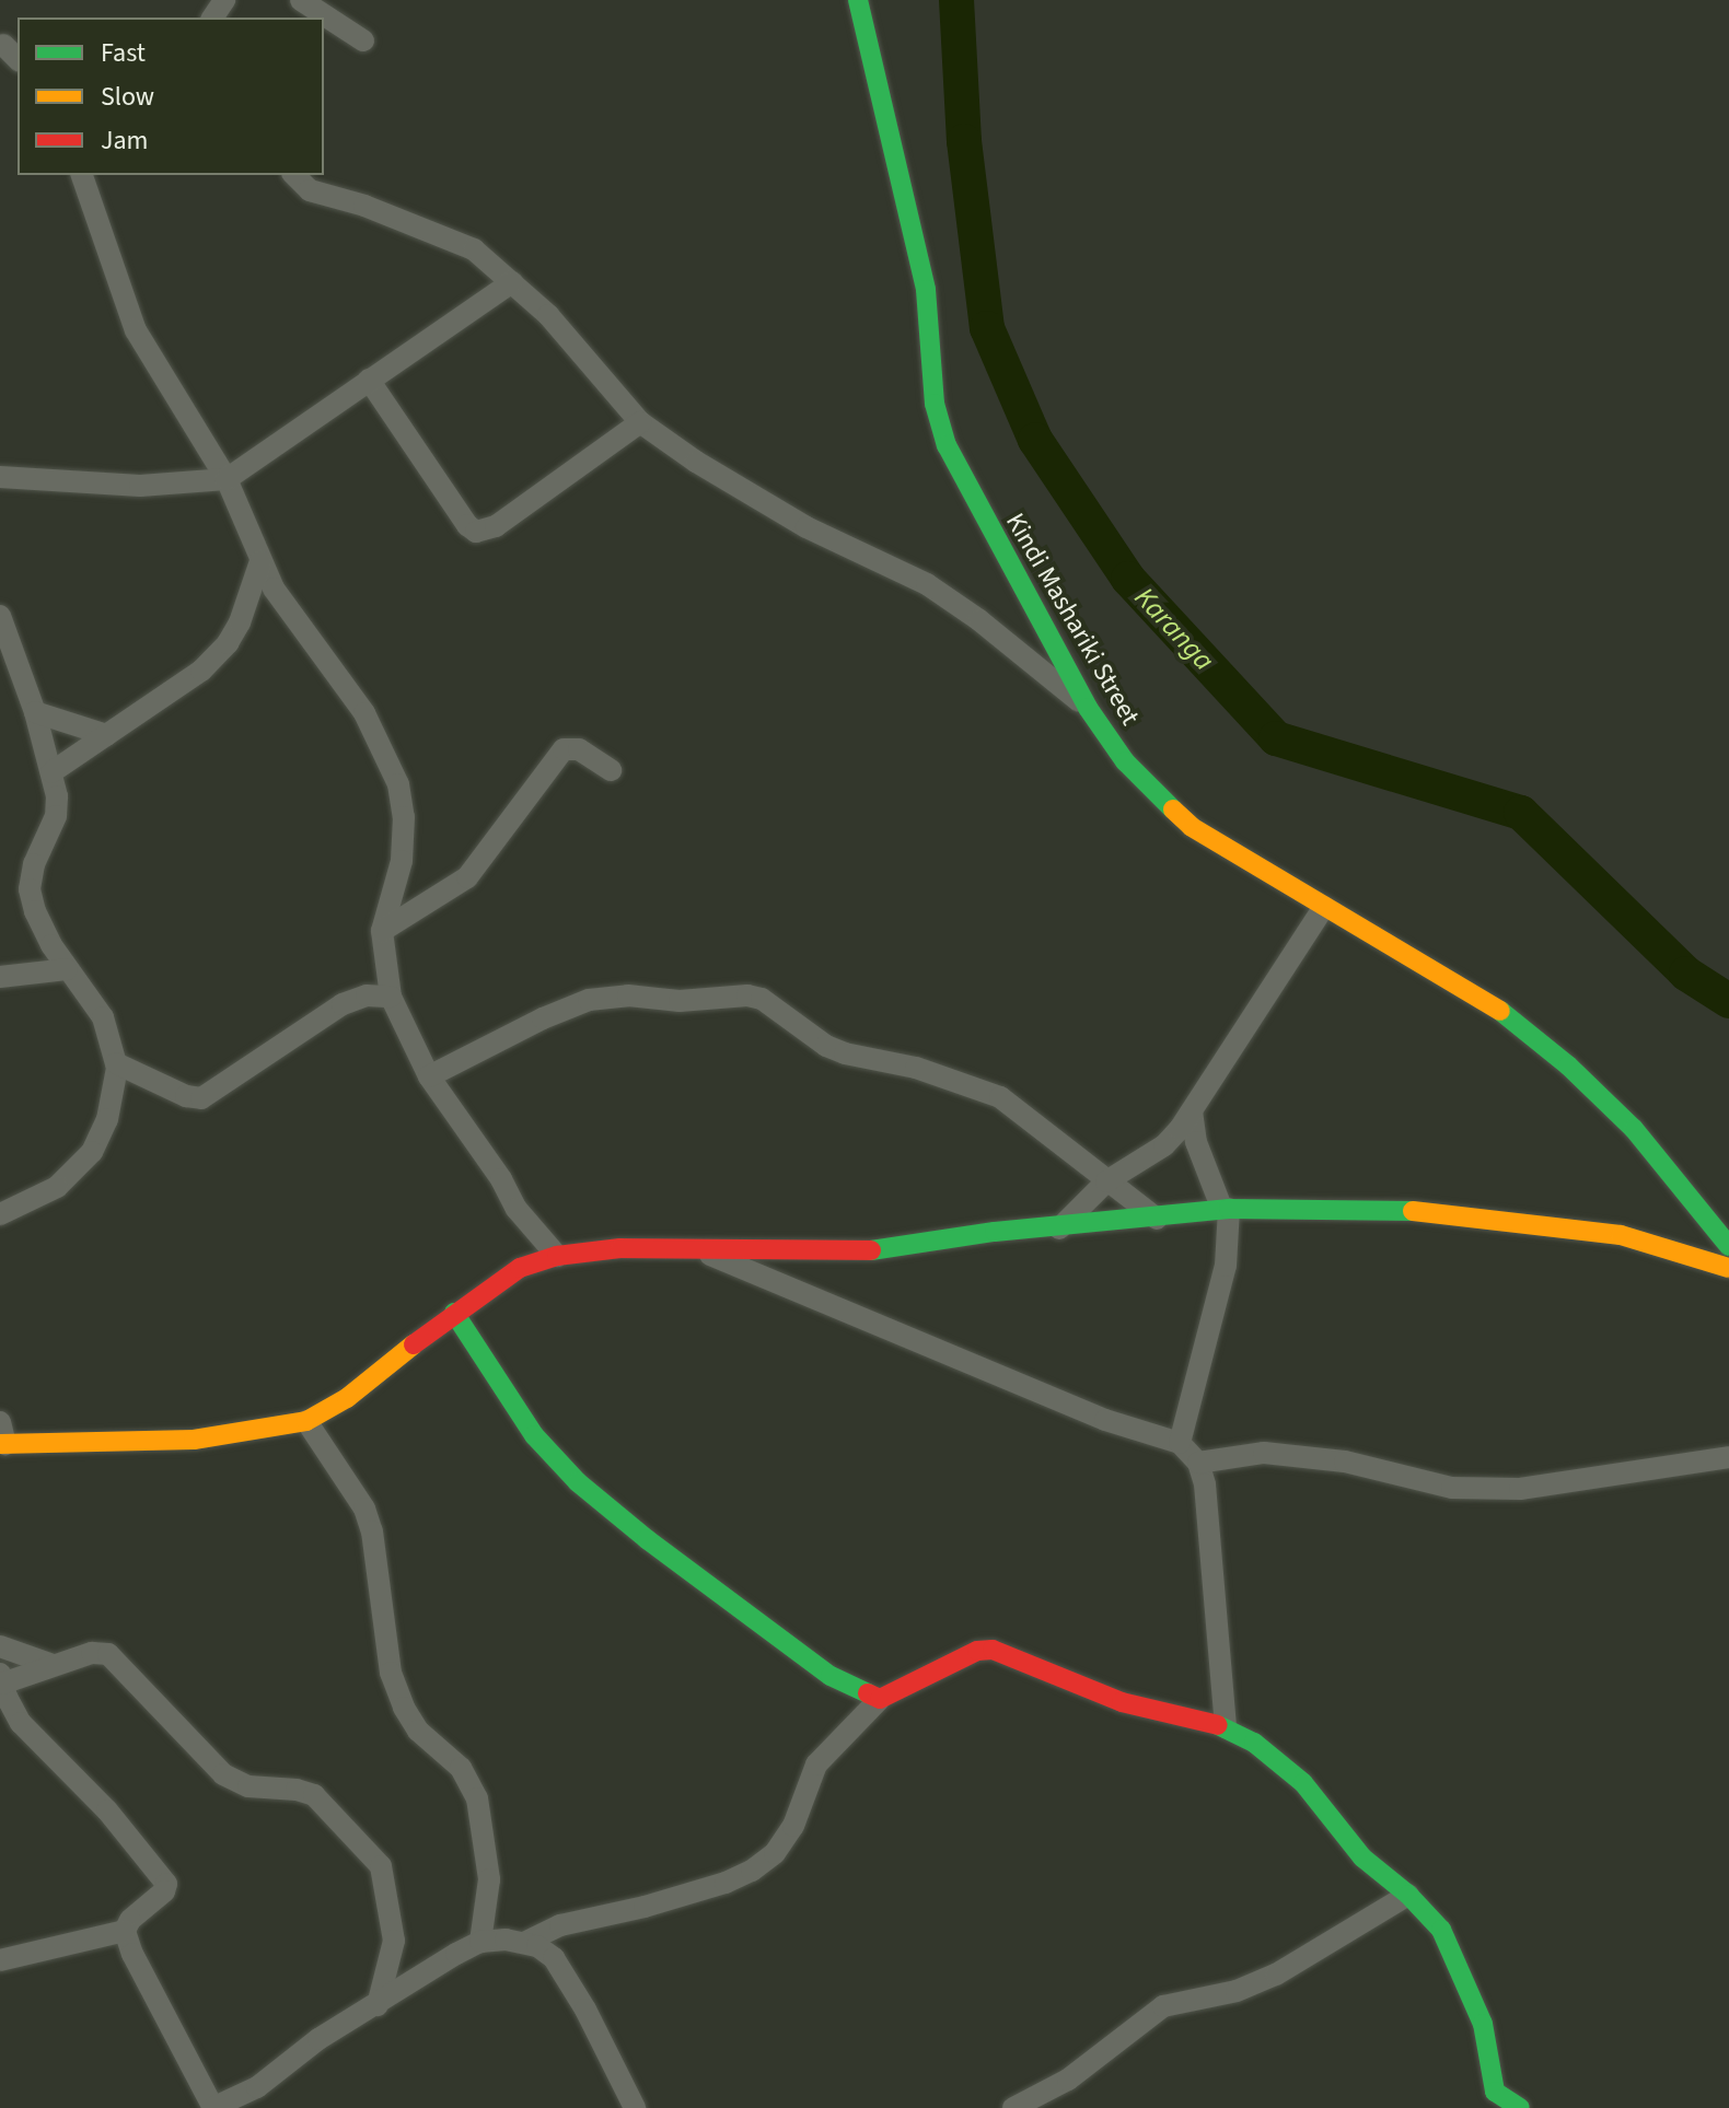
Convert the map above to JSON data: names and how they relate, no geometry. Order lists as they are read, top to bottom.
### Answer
{
  "streets": {
    "street": ["Kindi Mashariki Street"]
  },
  "water": ["Karanga"],
  "legend": ["Fast", "Slow", "Jam"]
}
